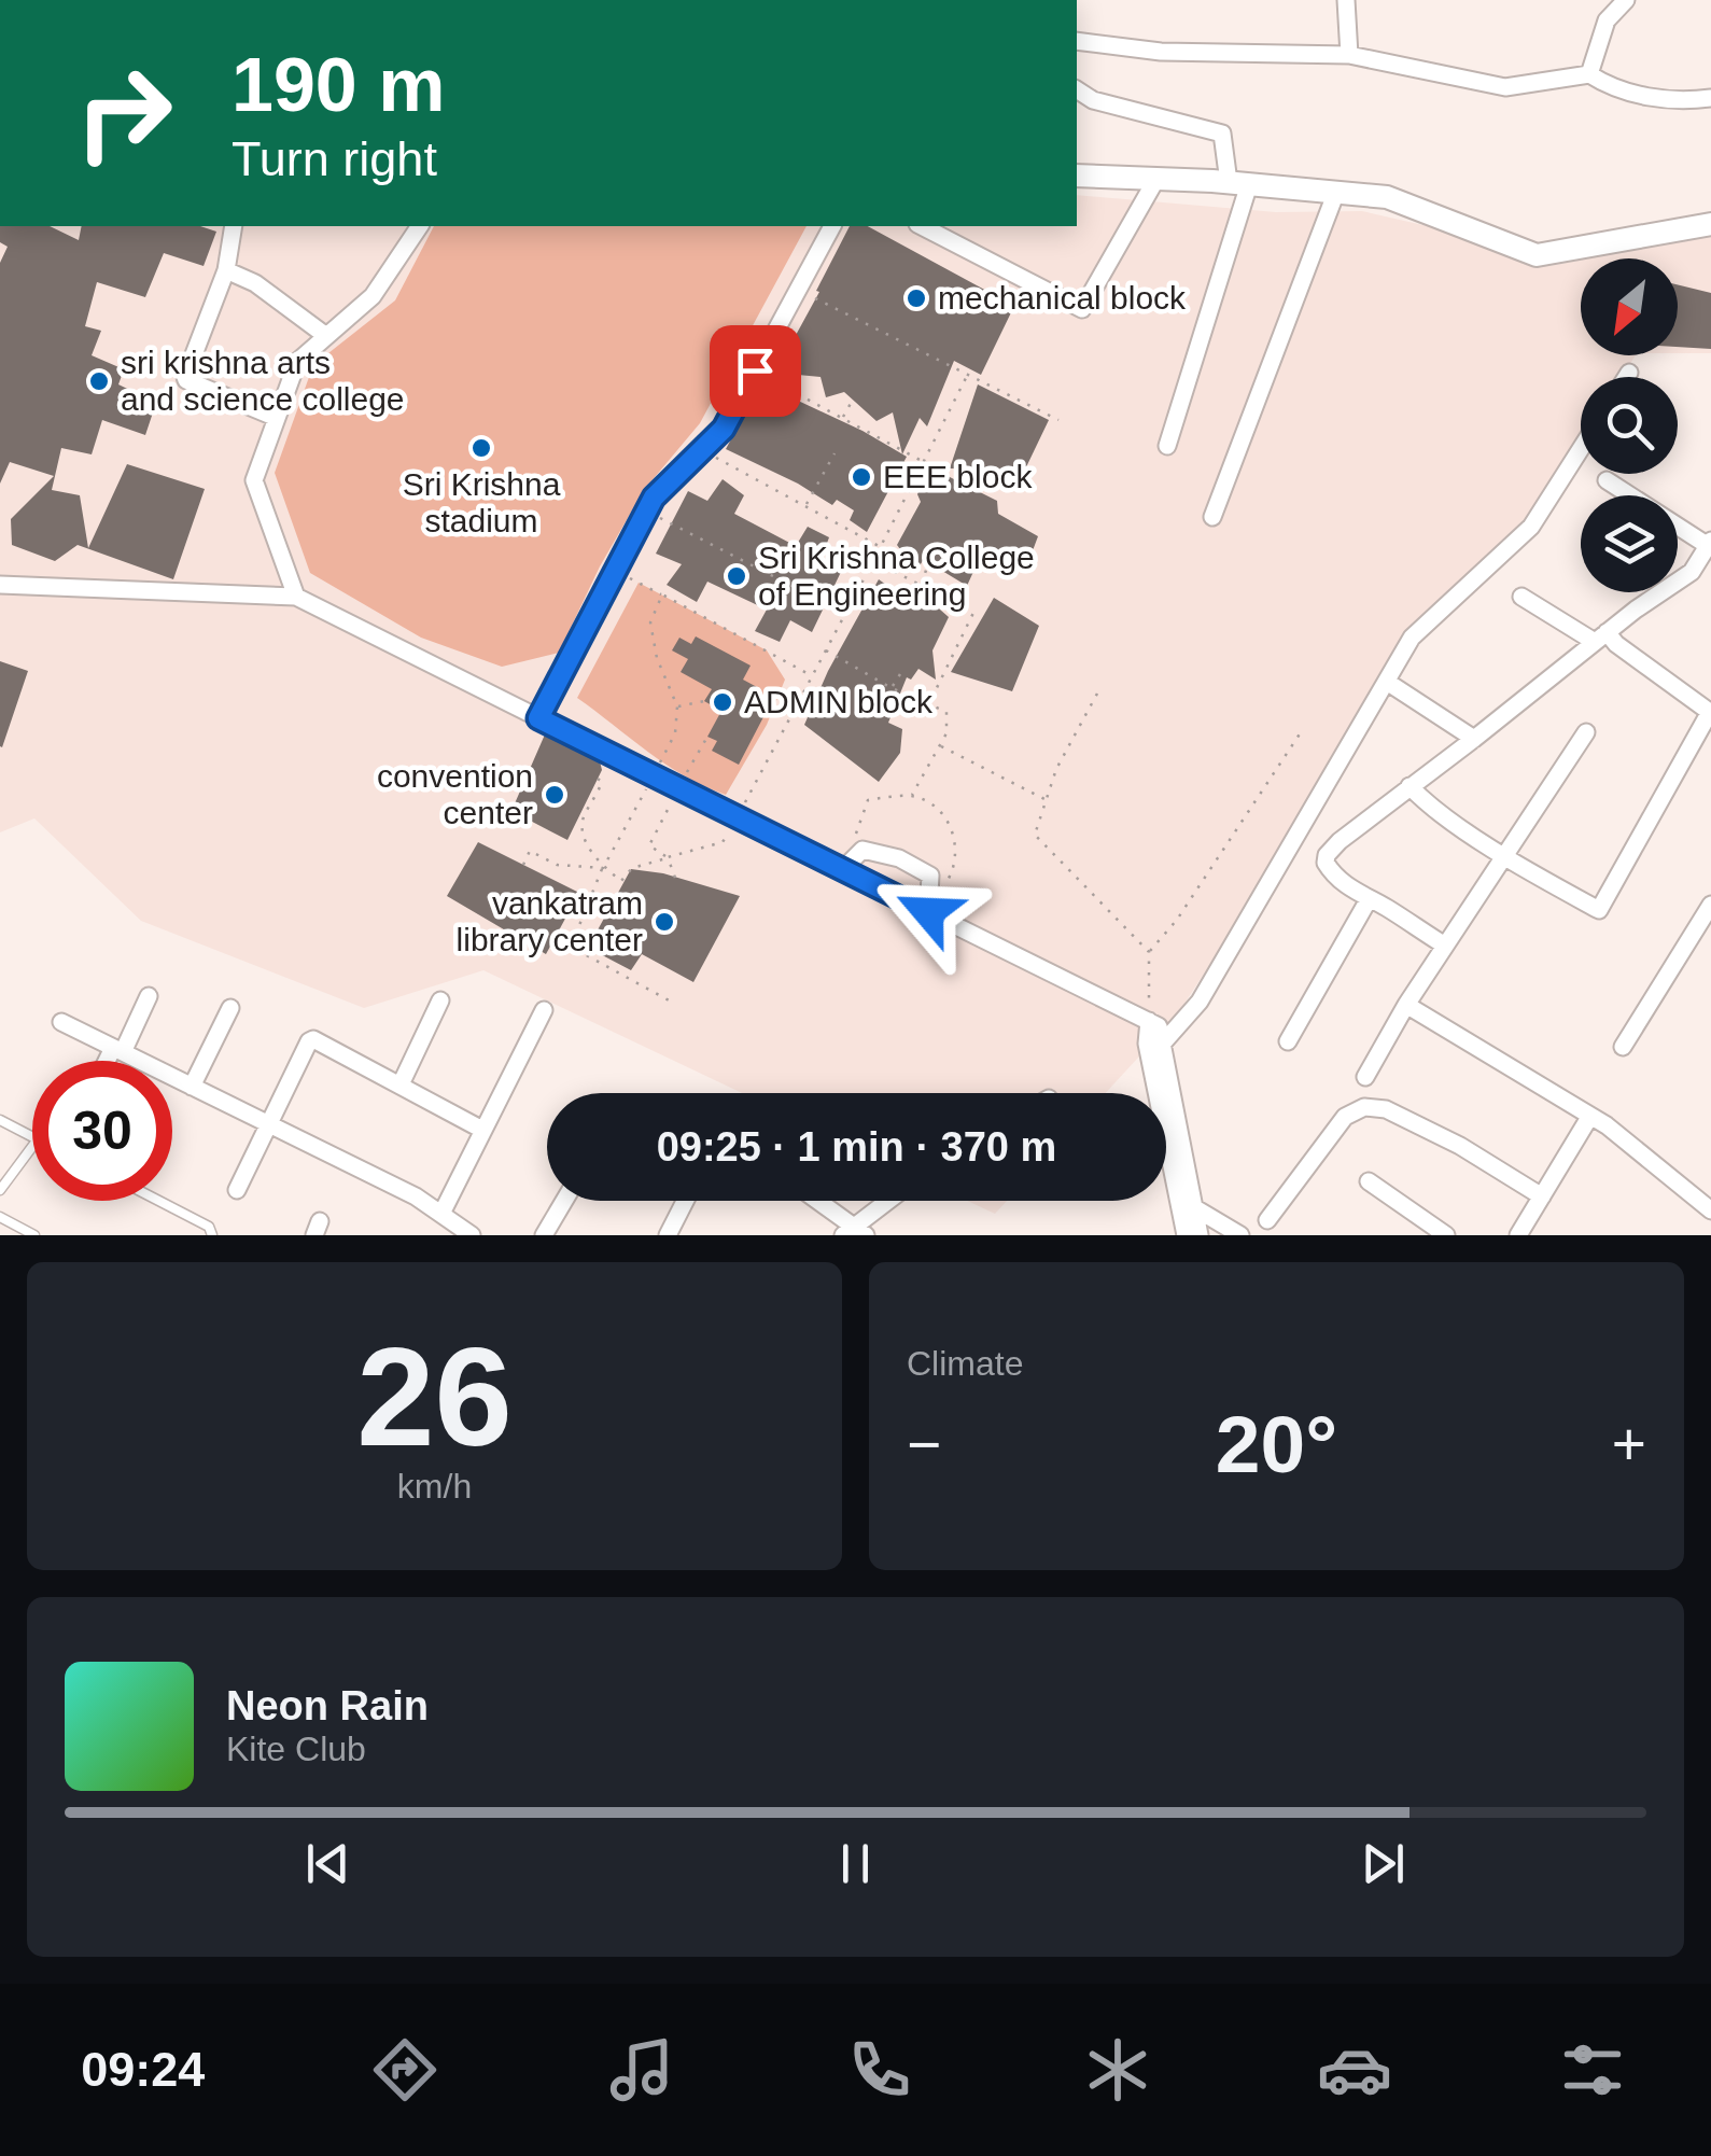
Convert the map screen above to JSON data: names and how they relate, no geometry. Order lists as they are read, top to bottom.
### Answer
{
  "places": [
    "mechanical block",
    "sri krishna arts and science college",
    "Sri Krishna stadium",
    "EEE block",
    "Sri Krishna College of Engineering",
    "ADMIN block",
    "convention center",
    "vankatram library center"
  ],
  "north": "bottom left",
  "page": {
    "turn": ["190 m", "Turn right"],
    "limit": "30",
    "trip": "09:25 · 1 min · 370 m",
    "tile": [
      ["26", "km/h"],
      "Climate"
    ],
    "heat": ["−", "20°", "+"],
    "song": ["Neon Rain", "Kite Club"],
    "tabs": "09:24"
  }
}
